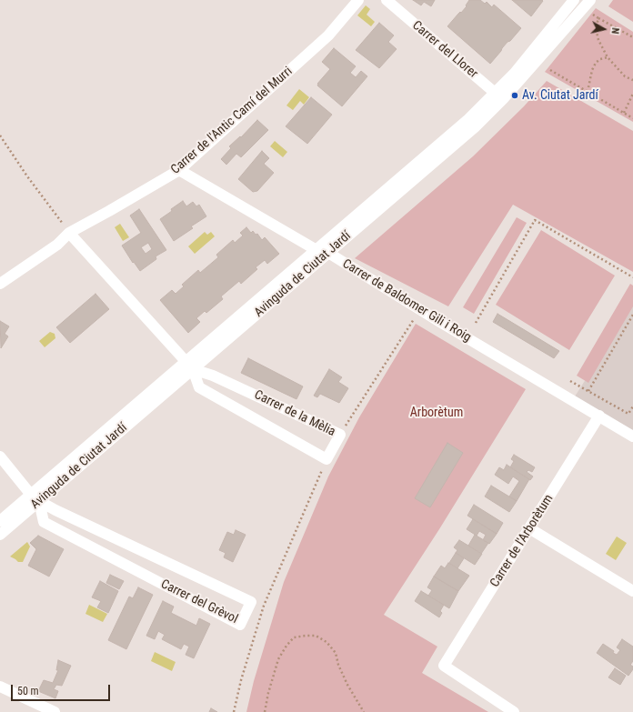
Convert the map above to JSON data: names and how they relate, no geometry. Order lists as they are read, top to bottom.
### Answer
{
  "streets": {
    "street": [
      "Carrer del Llorer",
      "Carrer de l'Antic Camí del Murri",
      "Avinguda de Ciutat Jardí",
      "Carrer de Baldomer Gili i Roig",
      "Carrer de la Mèlia",
      "Carrer de l'Arborètum",
      "Carrer del Grèvol"
    ]
  },
  "crossings": [
    ["Carrer del Llorer", "Avinguda de Ciutat Jardí"],
    ["Carrer de l'Antic Camí del Murri", "Carrer de Baldomer Gili i Roig"],
    ["Carrer de l'Antic Camí del Murri", "Carrer de la Mèlia"],
    ["Avinguda de Ciutat Jardí", "Carrer de Baldomer Gili i Roig"],
    ["Avinguda de Ciutat Jardí", "Carrer de la Mèlia"],
    ["Avinguda de Ciutat Jardí", "Carrer del Grèvol"],
    ["Carrer de Baldomer Gili i Roig", "Carrer de l'Arborètum"]
  ],
  "parks": ["Arborètum"],
  "places": ["Av. Ciutat Jardí"],
  "scale_bar": "50 m",
  "north": "right"
}
